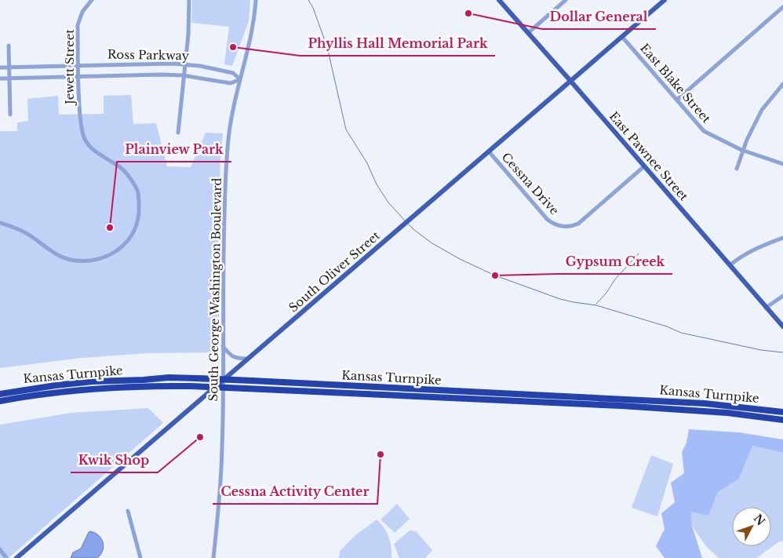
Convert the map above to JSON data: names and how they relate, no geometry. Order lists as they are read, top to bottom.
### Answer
{
  "streets": {
    "highway": ["Kansas Turnpike"],
    "main road": ["East Pawnee Street", "South Oliver Street"],
    "street": [
      "Ross Parkway",
      "Jewett Street",
      "East Blake Street",
      "Cessna Drive",
      "South George Washington Boulevard"
    ]
  },
  "crossings": [
    ["Ross Parkway", "Jewett Street"],
    ["Ross Parkway", "South George Washington Boulevard"],
    ["East Blake Street", "South Oliver Street"],
    ["East Pawnee Street", "Cessna Drive"],
    ["East Pawnee Street", "South Oliver Street"],
    ["Cessna Drive", "South Oliver Street"],
    ["South Oliver Street", "South George Washington Boulevard"]
  ],
  "places": [
    "Dollar General",
    "Phyllis Hall Memorial Park",
    "Plainview Park",
    "Gypsum Creek",
    "Kwik Shop",
    "Cessna Activity Center"
  ],
  "north": "top right"
}
